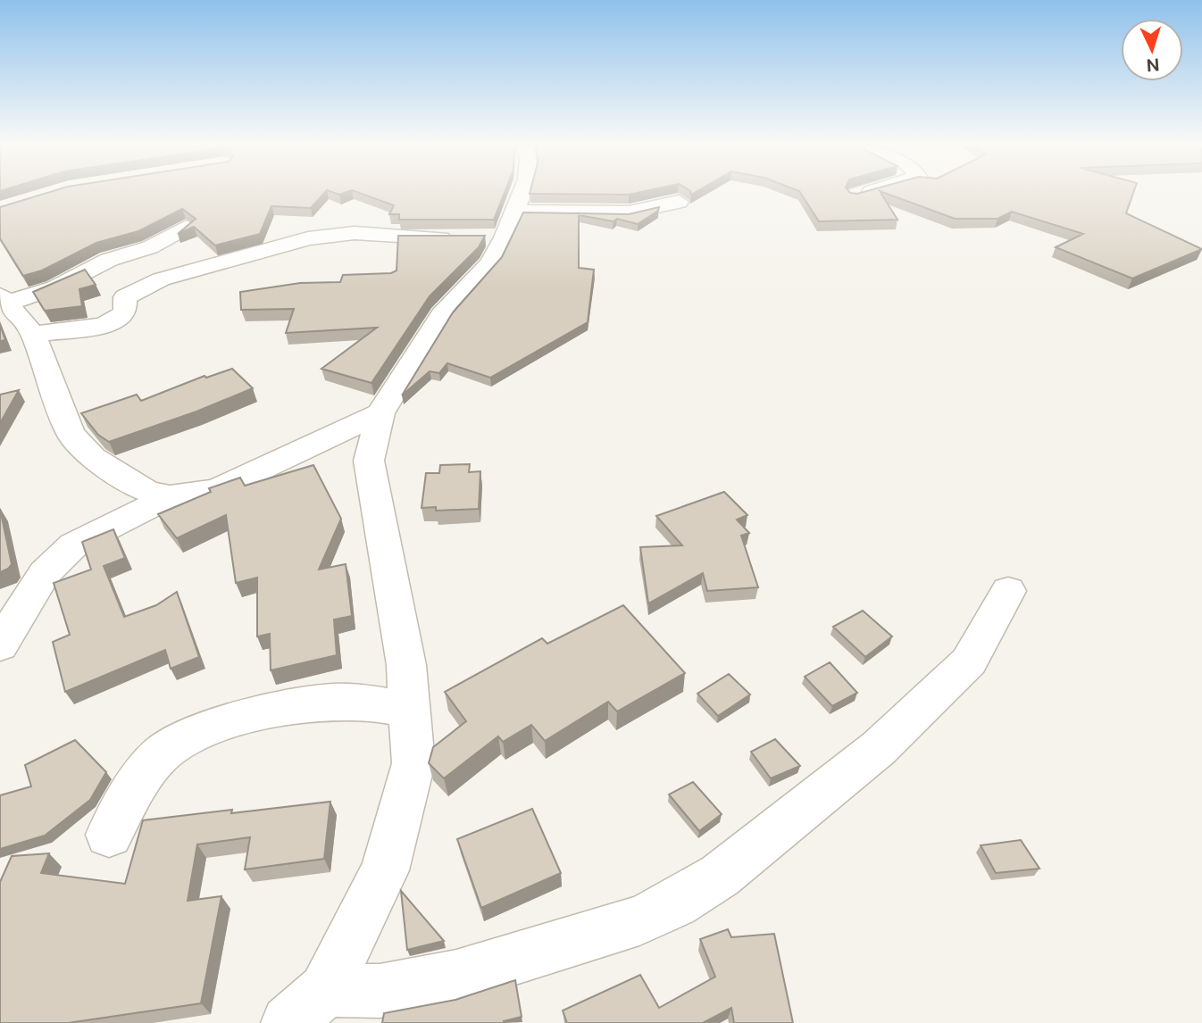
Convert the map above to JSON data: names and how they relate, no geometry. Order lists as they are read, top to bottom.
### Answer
{
  "north": "bottom"
}
